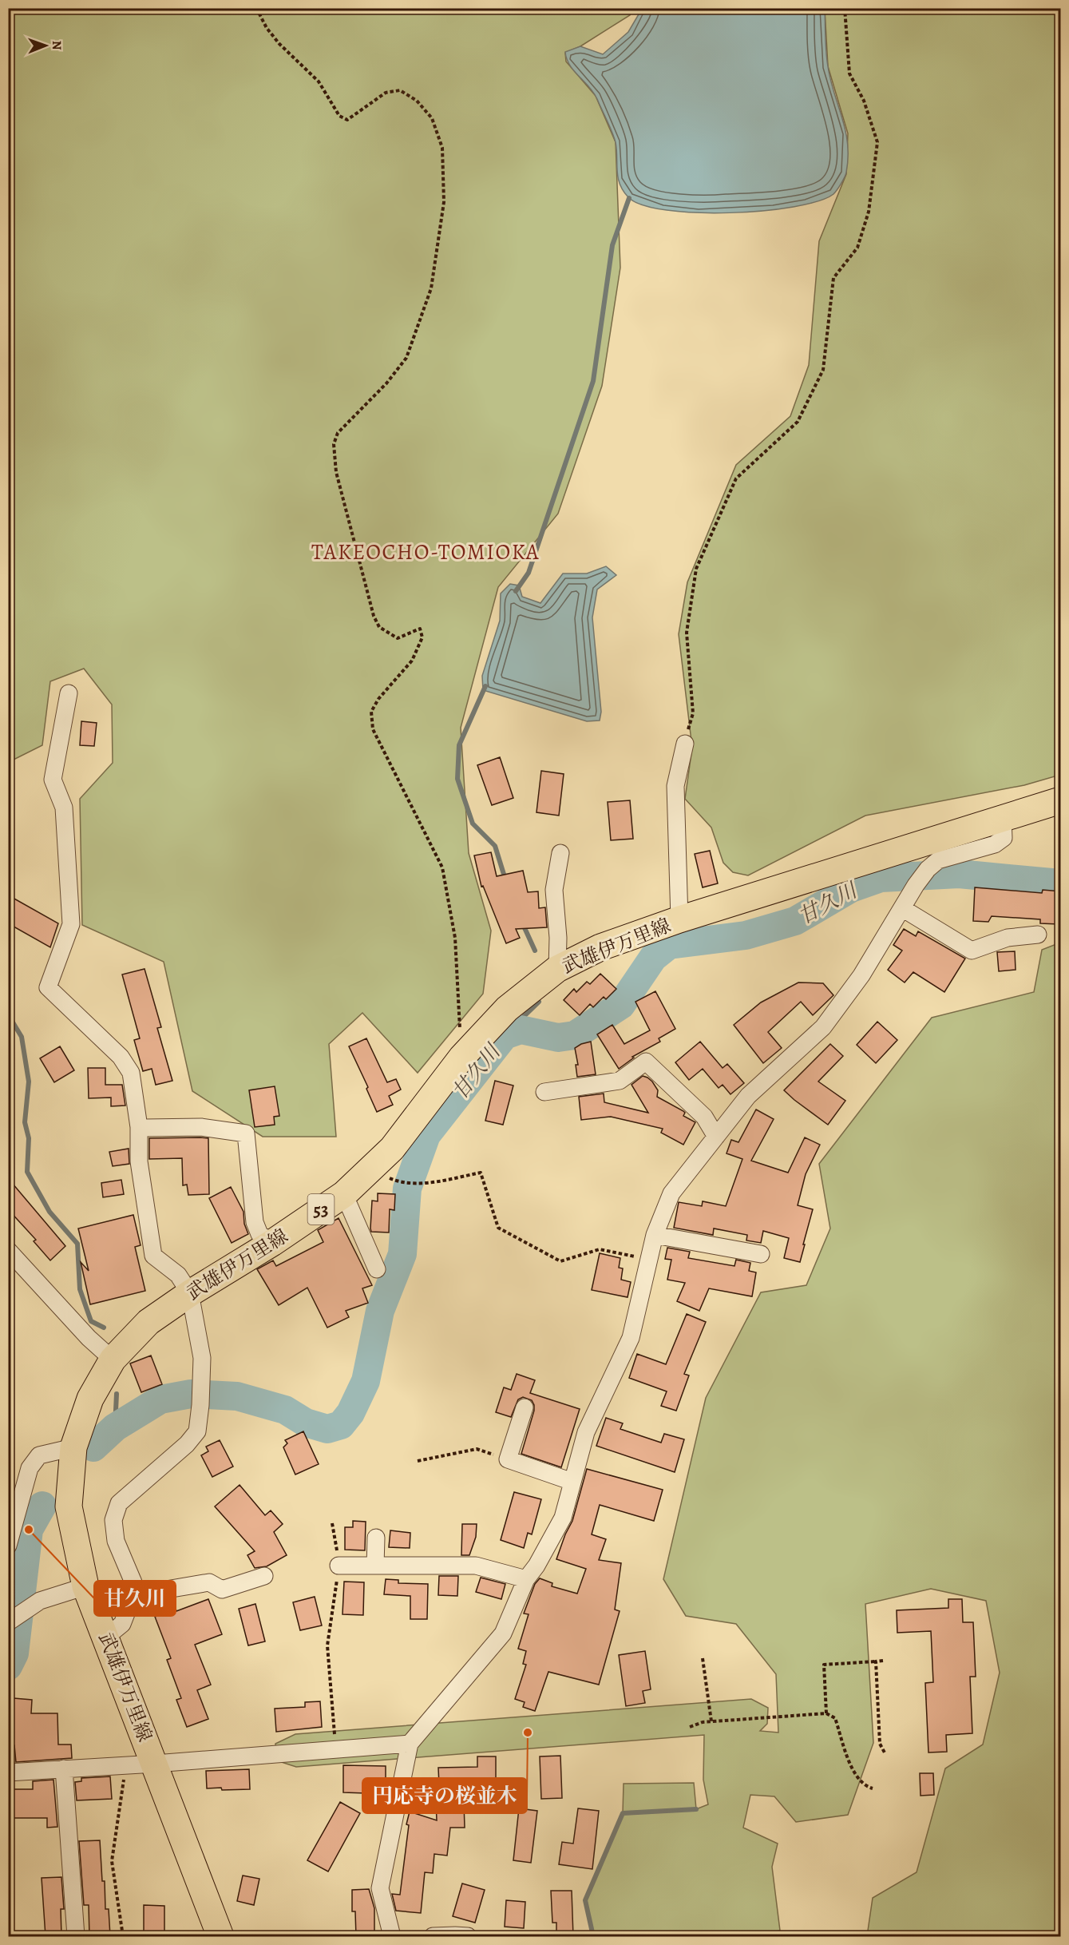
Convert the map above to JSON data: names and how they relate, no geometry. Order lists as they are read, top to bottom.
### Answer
{
  "streets": {
    "main road": ["武雄伊万里線", "53"]
  },
  "districts": ["TAKEOCHO-TOMIOKA"],
  "water": ["甘久川"],
  "places": ["甘久川", "円応寺の桜並木"],
  "north": "right"
}
